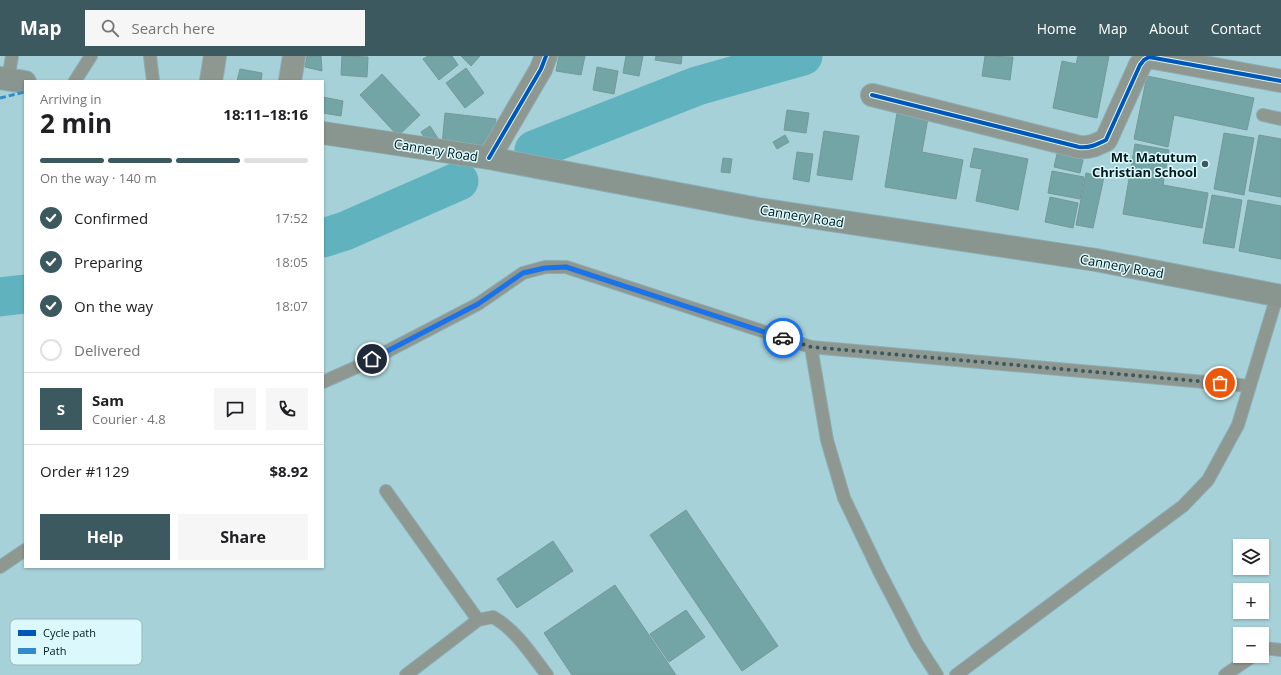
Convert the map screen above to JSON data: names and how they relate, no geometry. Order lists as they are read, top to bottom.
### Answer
{
  "streets": {
    "main road": ["Cannery Road"]
  },
  "places": ["Mt. Matutum Christian School"],
  "legend": ["Cycle path", "Path"],
  "page": {
    "header": "Map",
    "search": "Search here",
    "nav": [
      "Home",
      "Map",
      "About",
      "Contact"
    ],
    "heading": ["2 min", "Arriving in", "18:11–18:16"],
    "panel": [
      "Sam",
      "Courier · 4.8",
      "Order #1129",
      "$8.92"
    ],
    "bar": "On the way · 140 m",
    "list": [
      ["Confirmed", "17:52"],
      ["Preparing", "18:05"],
      ["On the way", "18:07"],
      "Delivered"
    ],
    "round": "S",
    "buttons": ["Help", "Share"],
    "map_buttons": ["+", "−"]
  }
}
